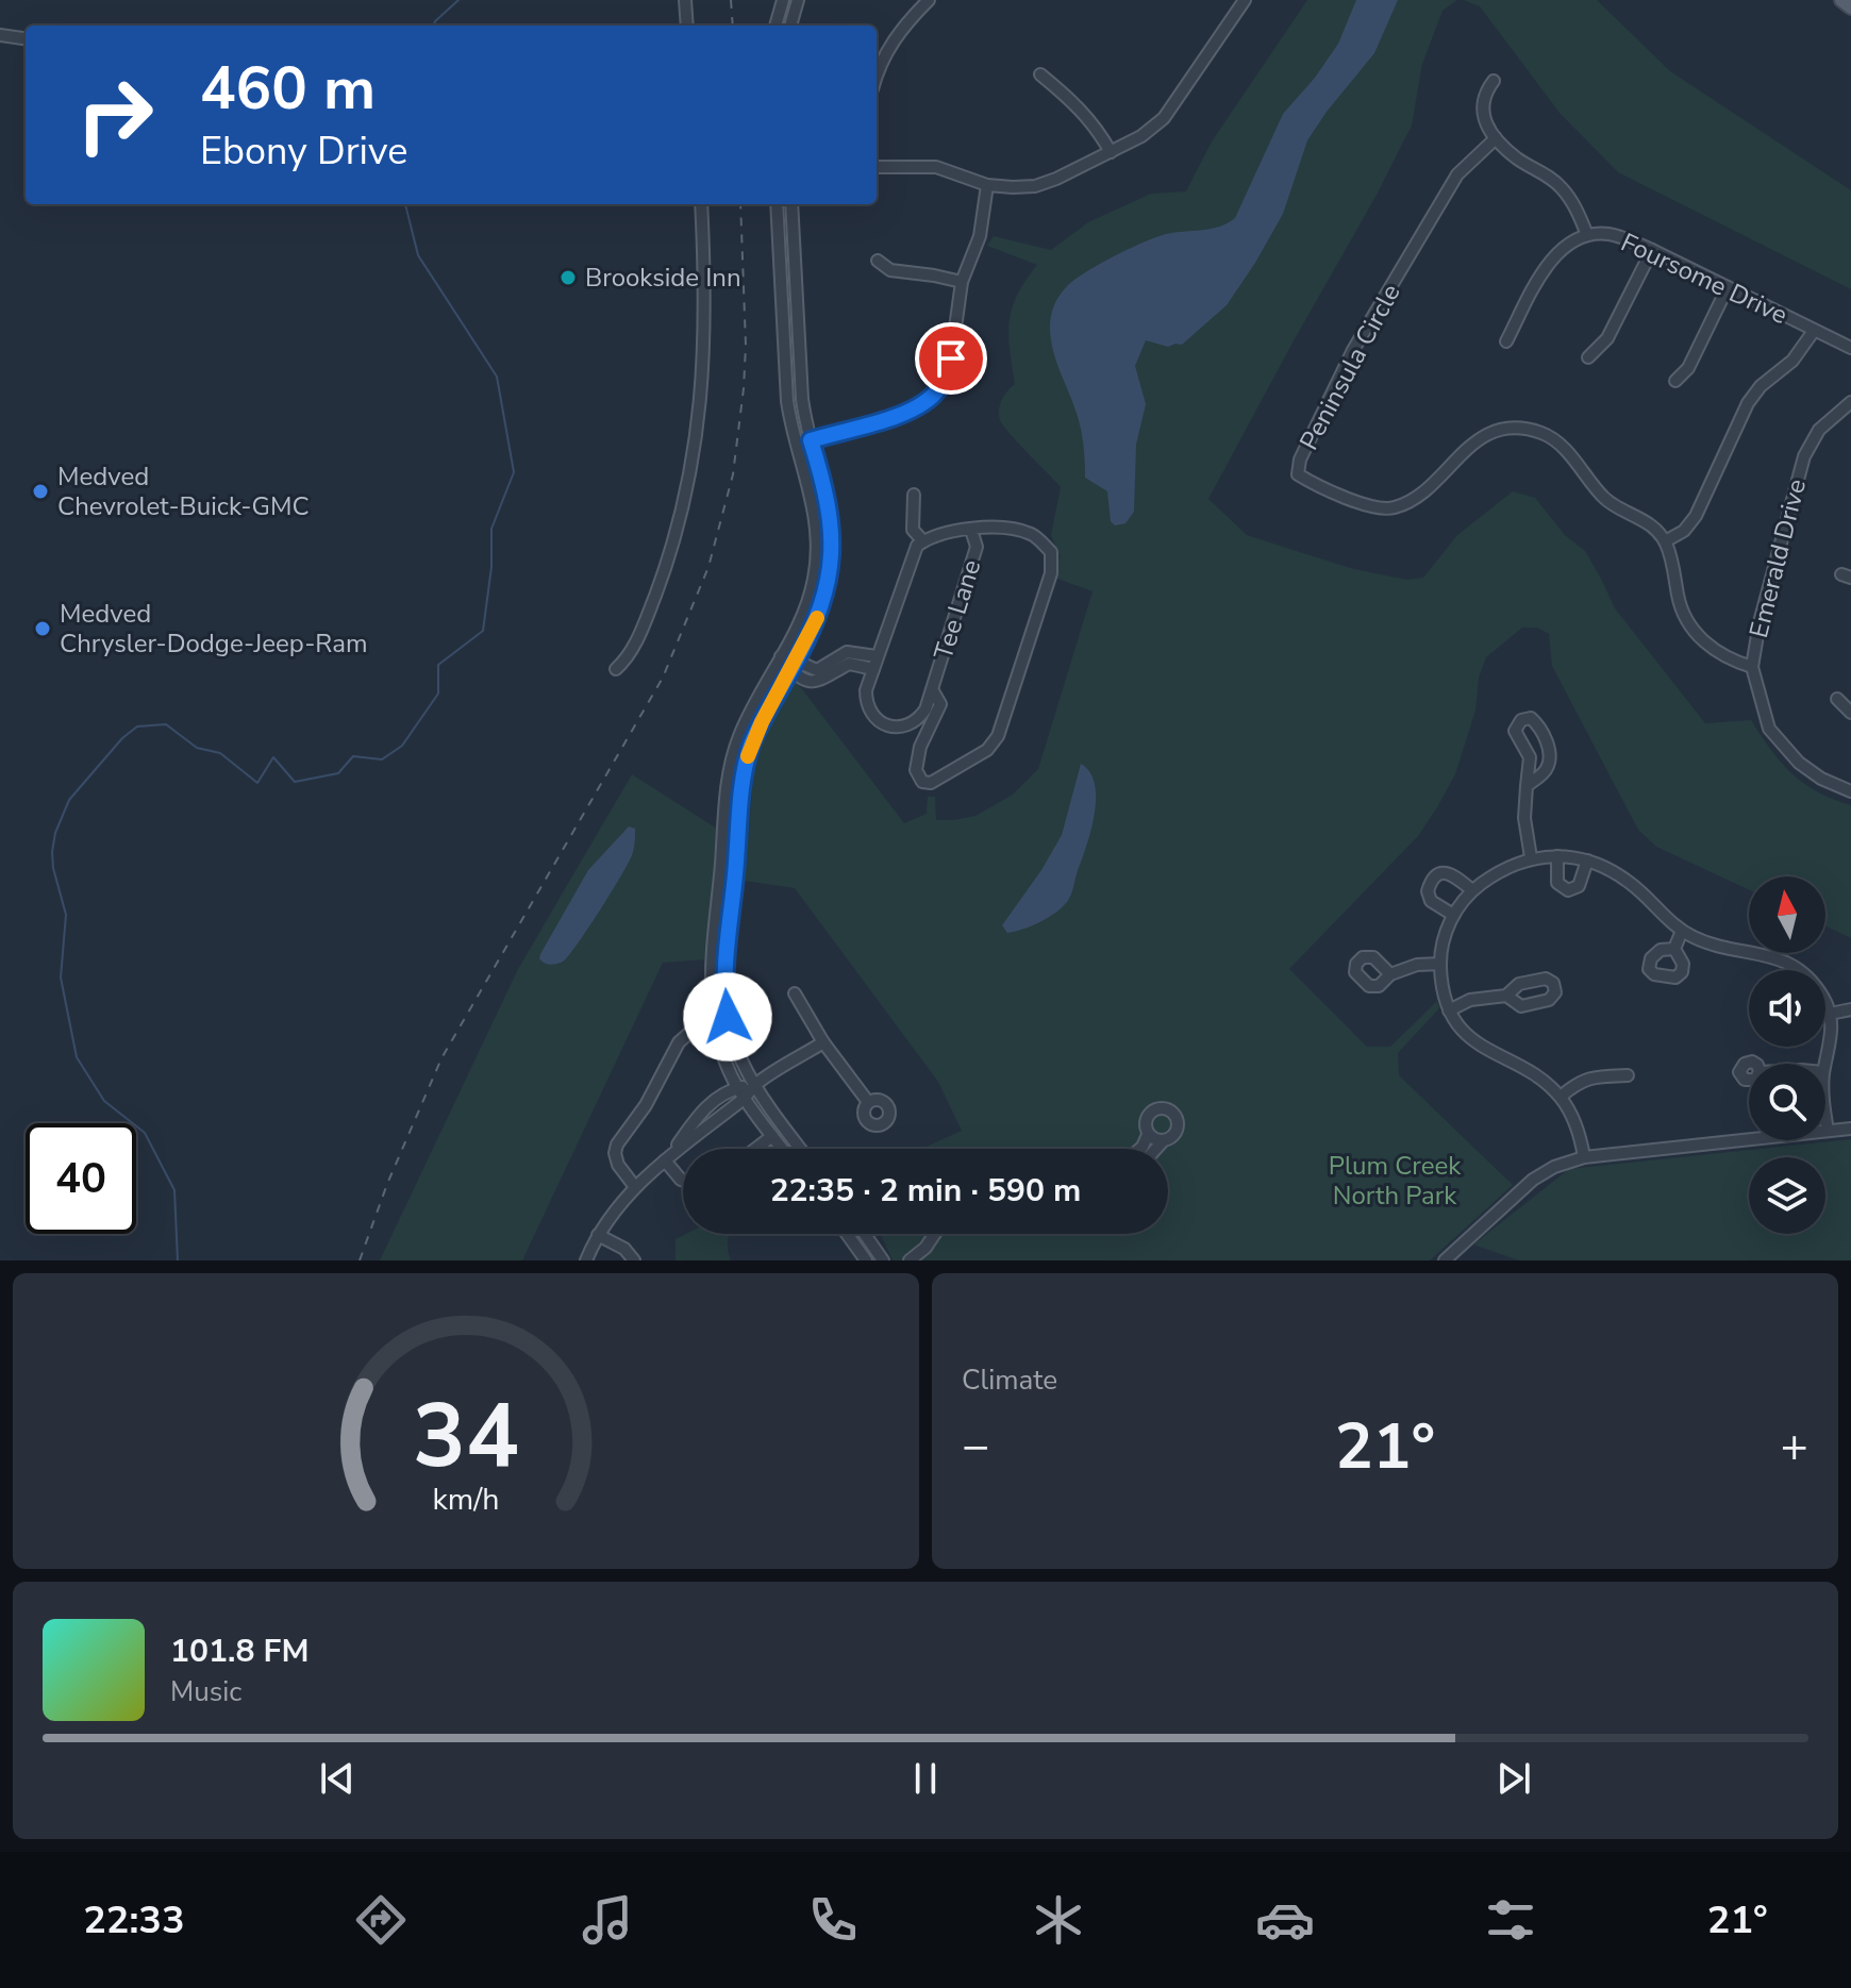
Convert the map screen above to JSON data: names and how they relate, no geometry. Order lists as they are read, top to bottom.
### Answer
{
  "streets": {
    "street": [
      "Foursome Drive",
      "Peninsula Circle",
      "Emerald Drive",
      "Tee Lane"
    ]
  },
  "parks": ["Plum Creek North Park"],
  "places": ["Brookside Inn", "Medved Chevrolet-Buick-GMC", "Medved Chrysler-Dodge-Jeep-Ram"],
  "north": "top",
  "page": {
    "turn": ["460 m", "Ebony Drive"],
    "limit": "40",
    "trip": "22:35 · 2 min · 590 m",
    "tile": "Climate",
    "heat": ["−", "21°", "+"],
    "song": ["101.8 FM", "Music"],
    "tabs": ["22:33", "21°"],
    "gauge": ["34", "km/h"]
  }
}
